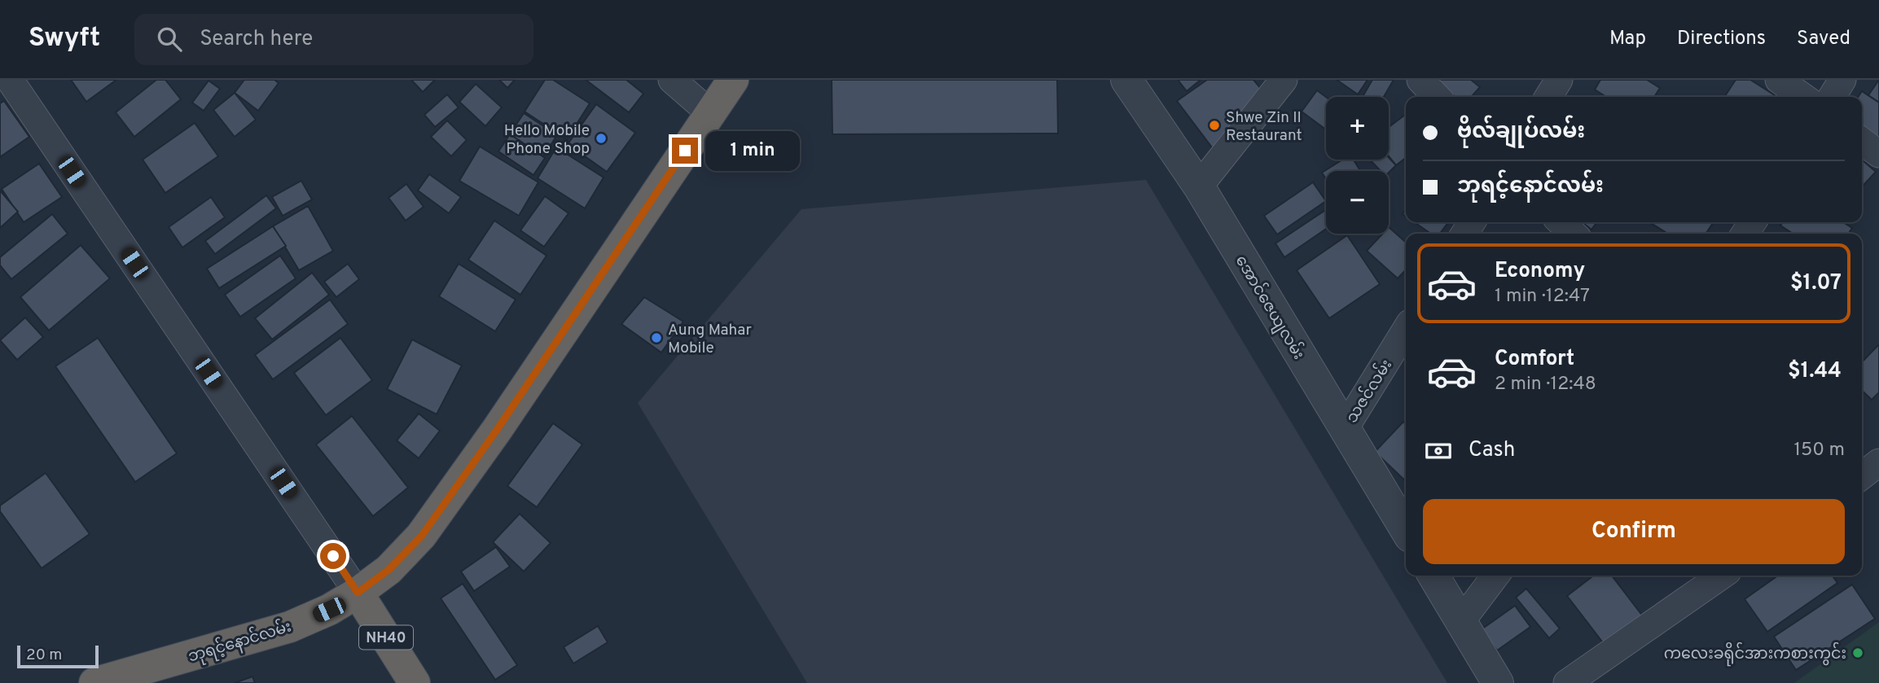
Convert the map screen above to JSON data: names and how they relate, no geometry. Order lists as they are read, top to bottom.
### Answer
{
  "streets": {
    "highway": ["NH40", "ဘုရင့်နောင်လမ်း"],
    "street": ["အောင်ဇေယျလမ်း", "သဇင်လမ်း"]
  },
  "crossings": [
    ["အောင်ဇေယျလမ်း", "သဇင်လမ်း"],
    ["NH40", "ဘုရင့်နောင်လမ်း"]
  ],
  "places": [
    "Shwe Zin II Restaurant",
    "Hello Mobile Phone Shop",
    "Aung Mahar Mobile",
    "ကလေးခရိုင်အားကစားကွင်း"
  ],
  "scale_bar": "20 m",
  "page": {
    "header": "Swyft",
    "search": "Search here",
    "nav": ["Map", "Directions", "Saved"],
    "map_buttons": ["+", "−"],
    "banner": ["ဗိုလ်ချုပ်လမ်း", "ဘုရင့်နောင်လမ်း"],
    "bubble": "1 min",
    "list": [
      {
        "name": "Economy",
        "note": "1 min · 12:47",
        "value": "$1.07"
      },
      {
        "name": "Comfort",
        "note": "2 min · 12:48",
        "value": "$1.44"
      }
    ],
    "pay": ["Cash", "150 m"],
    "buttons": "Confirm",
    "scale": "20 m"
  }
}
